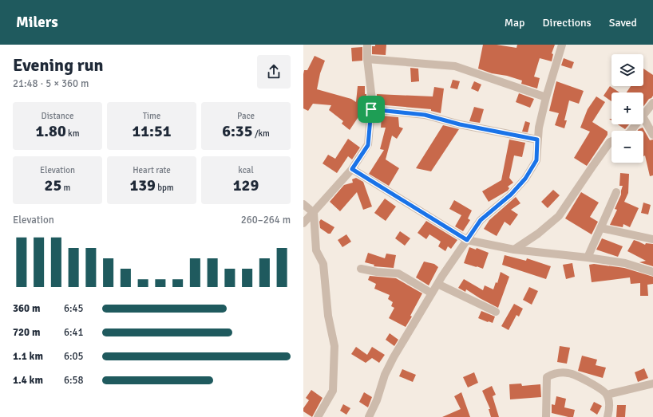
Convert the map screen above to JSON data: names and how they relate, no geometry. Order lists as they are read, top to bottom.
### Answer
{
  "page": {
    "header": "Milers",
    "nav": ["Map", "Directions", "Saved"],
    "heading": ["Evening run", "21:48 · 5 × 360 m"],
    "map_buttons": ["+", "−"],
    "stats": [
      ["Distance", "1.80 km"],
      ["Time", "11:51"],
      ["Pace", "6:35 /km"],
      ["Elevation", "25 m"],
      ["Heart rate", "139 bpm"],
      ["kcal", "129"]
    ],
    "chart": ["Elevation", "260–264 m"],
    "list": [
      {
        "name": "360 m",
        "note": "6:45"
      },
      {
        "name": "720 m",
        "note": "6:41"
      },
      {
        "name": "1.1 km",
        "note": "6:05"
      },
      {
        "name": "1.4 km",
        "note": "6:58"
      }
    ]
  }
}
